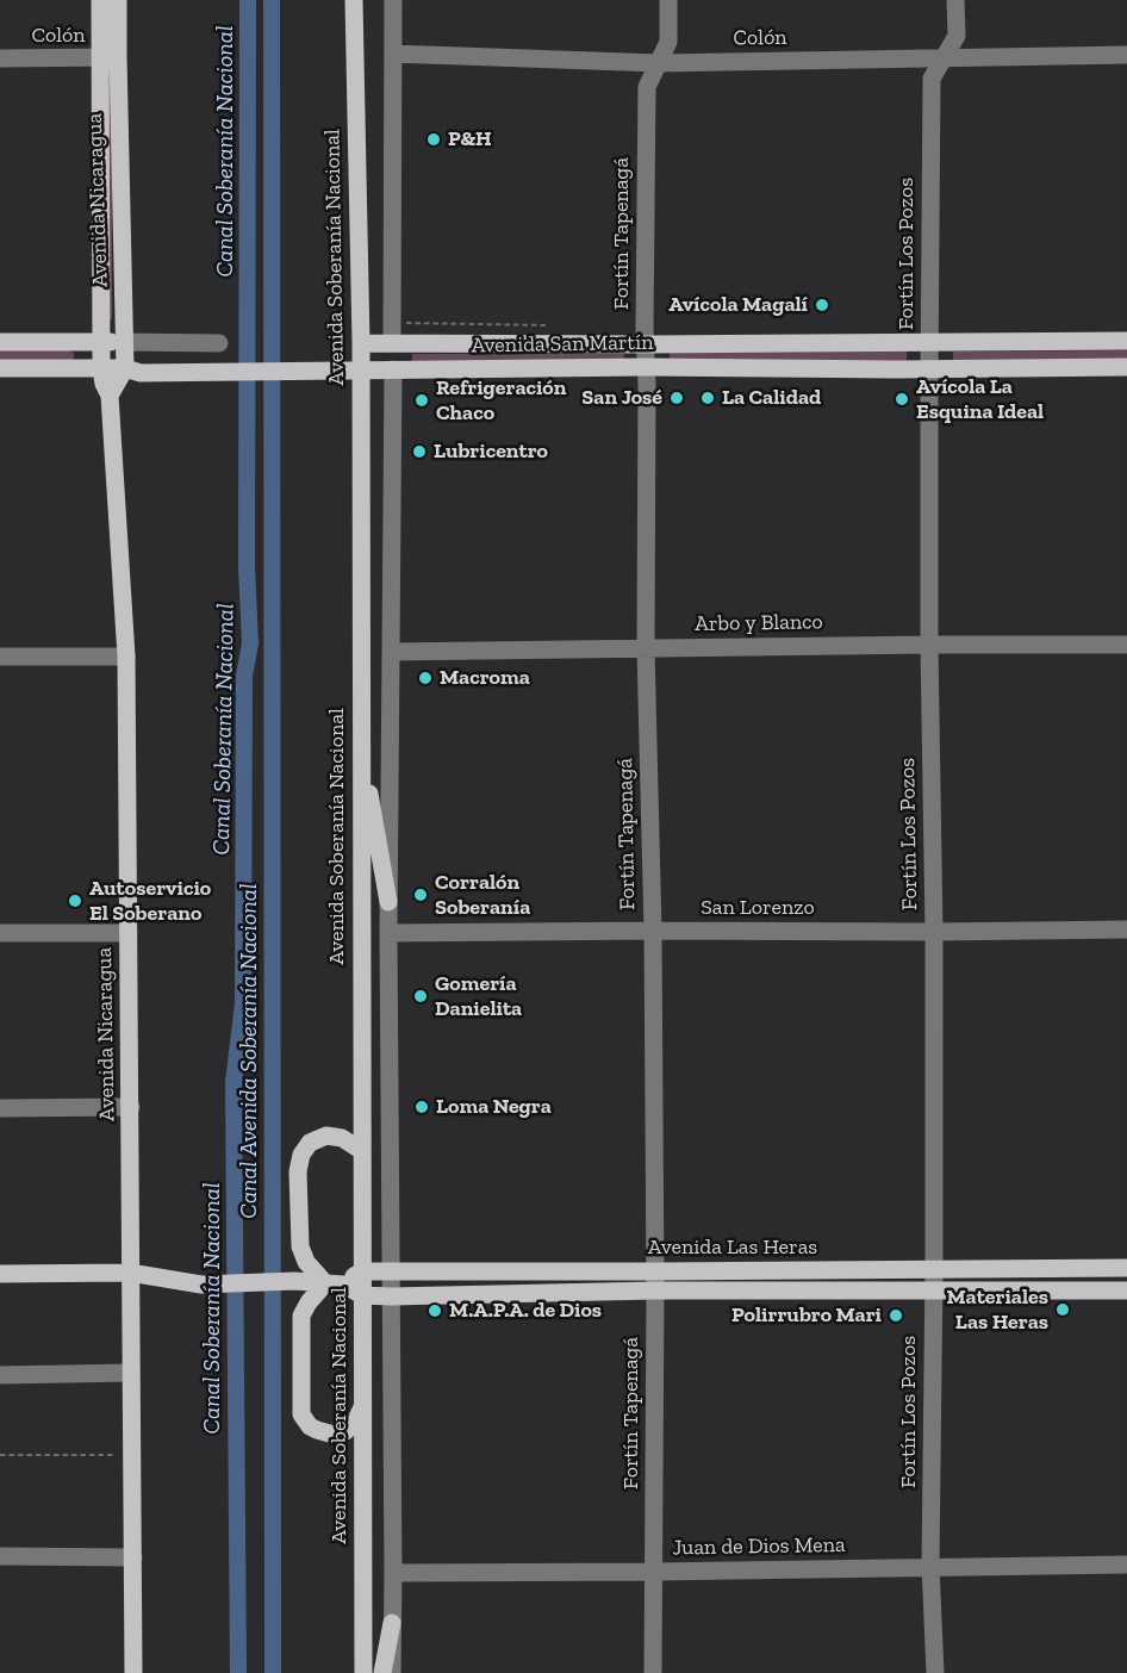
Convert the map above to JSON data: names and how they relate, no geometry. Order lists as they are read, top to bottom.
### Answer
{
  "streets": {
    "main road": [
      "Avenida Nicaragua",
      "Avenida Soberanía Nacional",
      "Avenida San Martín",
      "Avenida Las Heras"
    ],
    "street": [
      "Colón",
      "Fortín Tapenagá",
      "Fortín Los Pozos",
      "Arbo y Blanco",
      "San Lorenzo",
      "Juan de Dios Mena"
    ]
  },
  "crossings": [
    ["Colón", "Avenida Nicaragua"],
    ["Colón", "Fortín Tapenagá"],
    ["Colón", "Fortín Los Pozos"],
    ["Avenida Nicaragua", "Avenida San Martín"],
    ["Avenida Nicaragua", "Avenida Las Heras"],
    ["Fortín Tapenagá", "Avenida San Martín"],
    ["Fortín Tapenagá", "Arbo y Blanco"],
    ["Fortín Tapenagá", "San Lorenzo"],
    ["Fortín Tapenagá", "Avenida Las Heras"],
    ["Fortín Tapenagá", "Juan de Dios Mena"],
    ["Fortín Los Pozos", "Avenida San Martín"],
    ["Fortín Los Pozos", "Arbo y Blanco"],
    ["Fortín Los Pozos", "San Lorenzo"],
    ["Fortín Los Pozos", "Avenida Las Heras"],
    ["Fortín Los Pozos", "Juan de Dios Mena"],
    ["Avenida Soberanía Nacional", "Avenida San Martín"],
    ["Avenida Soberanía Nacional", "Avenida Las Heras"]
  ],
  "water": ["Canal Soberanía Nacional", "Canal Avenida Soberanía Nacional"],
  "places": [
    "P&H",
    "Avícola Magalí",
    "San José",
    "La Calidad",
    "Avícola La Esquina Ideal",
    "Refrigeración Chaco",
    "Lubricentro",
    "Macroma",
    "Corralón Soberanía",
    "Autoservicio El Soberano",
    "Gomería Danielita",
    "Loma Negra",
    "Materiales Las Heras",
    "M.A.P.A. de Dios",
    "Polirrubro Mari"
  ]
}
